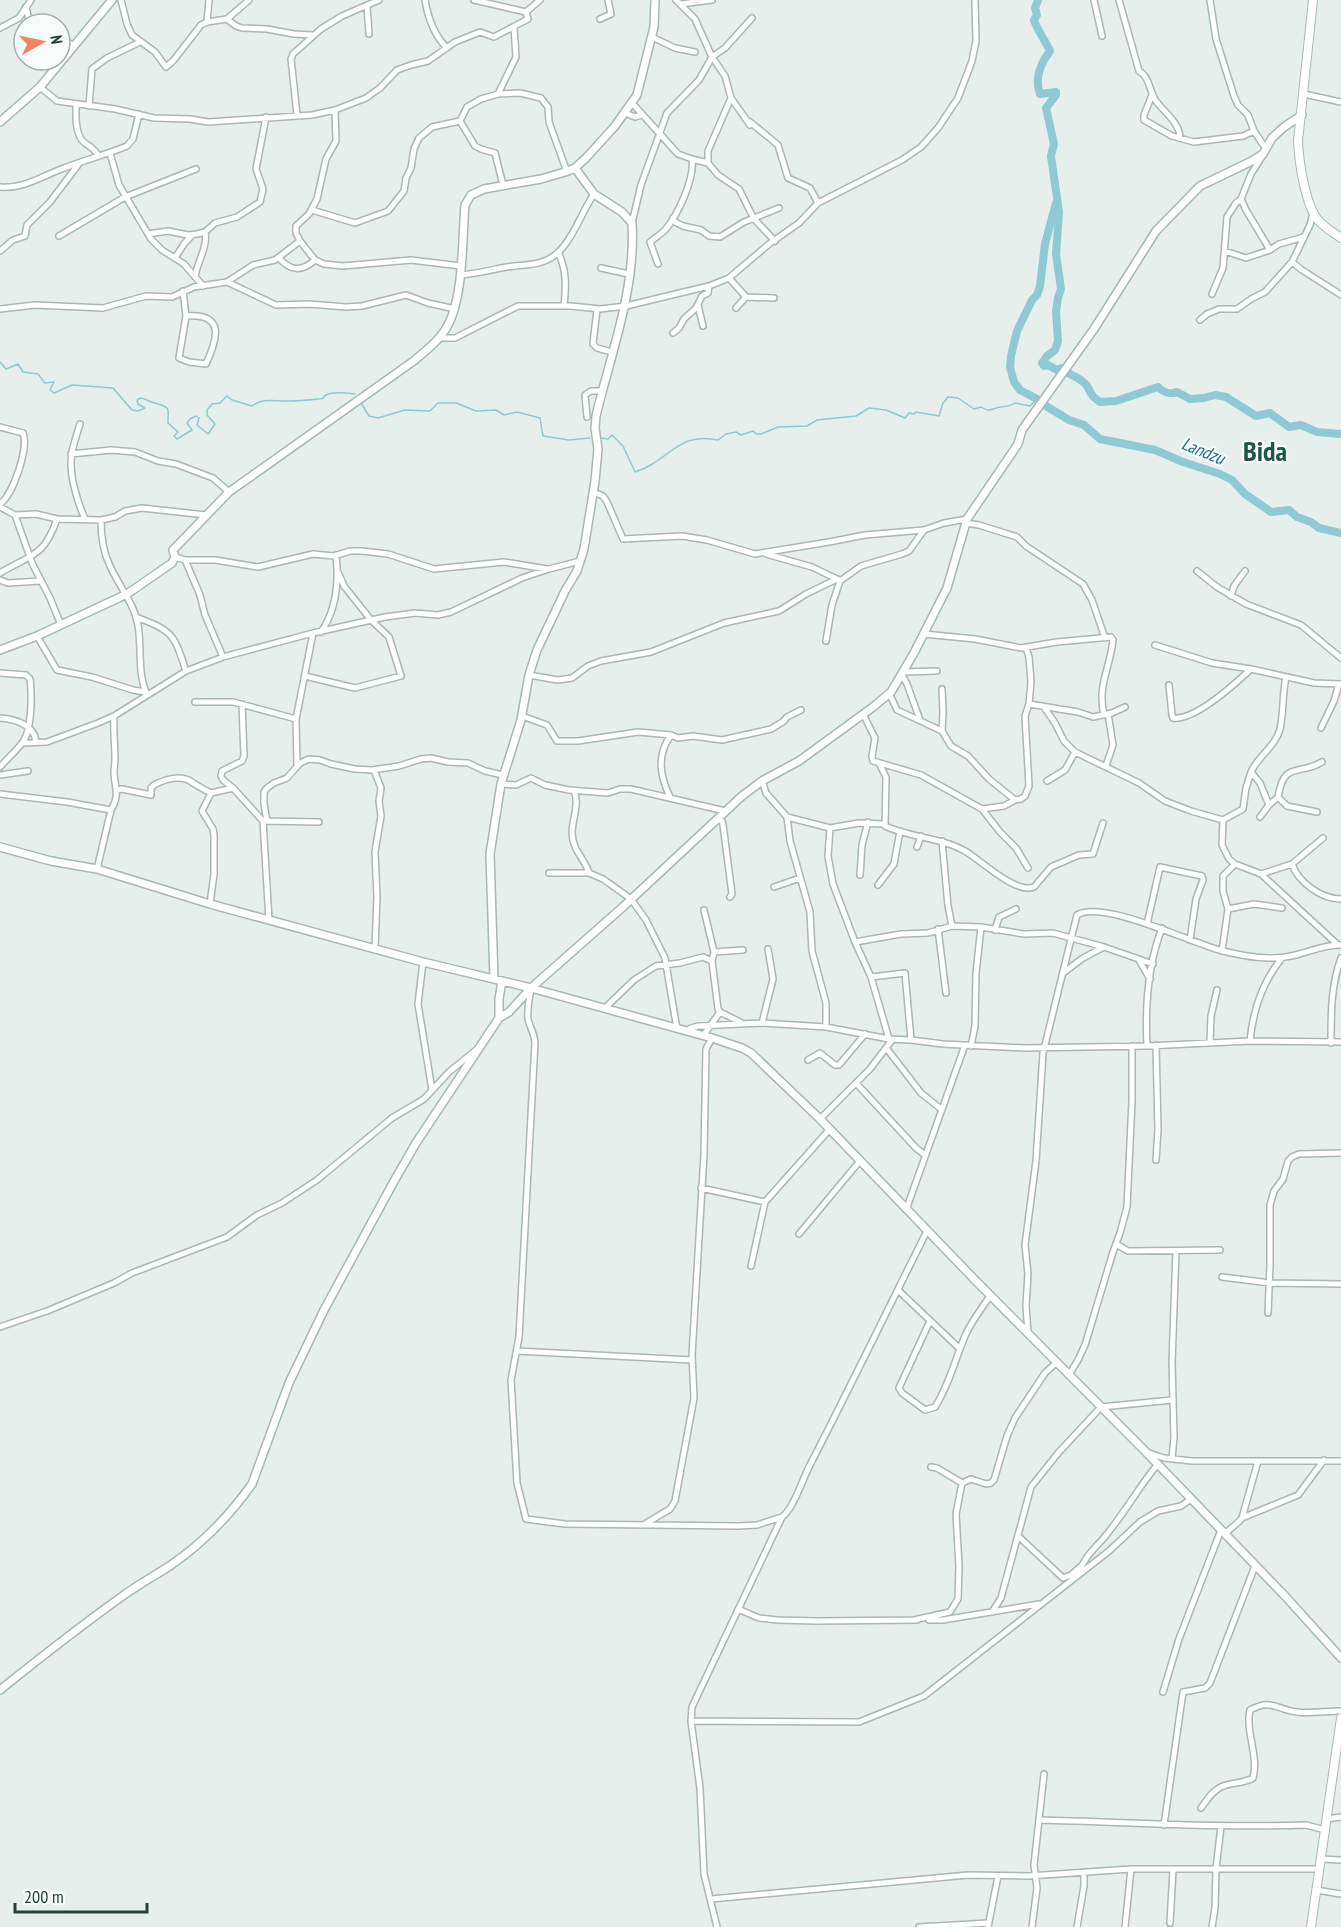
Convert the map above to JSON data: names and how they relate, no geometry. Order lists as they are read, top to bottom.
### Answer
{
  "districts": ["Bida"],
  "water": ["Landzu"],
  "scale_bar": "200 m",
  "north": "right"
}
